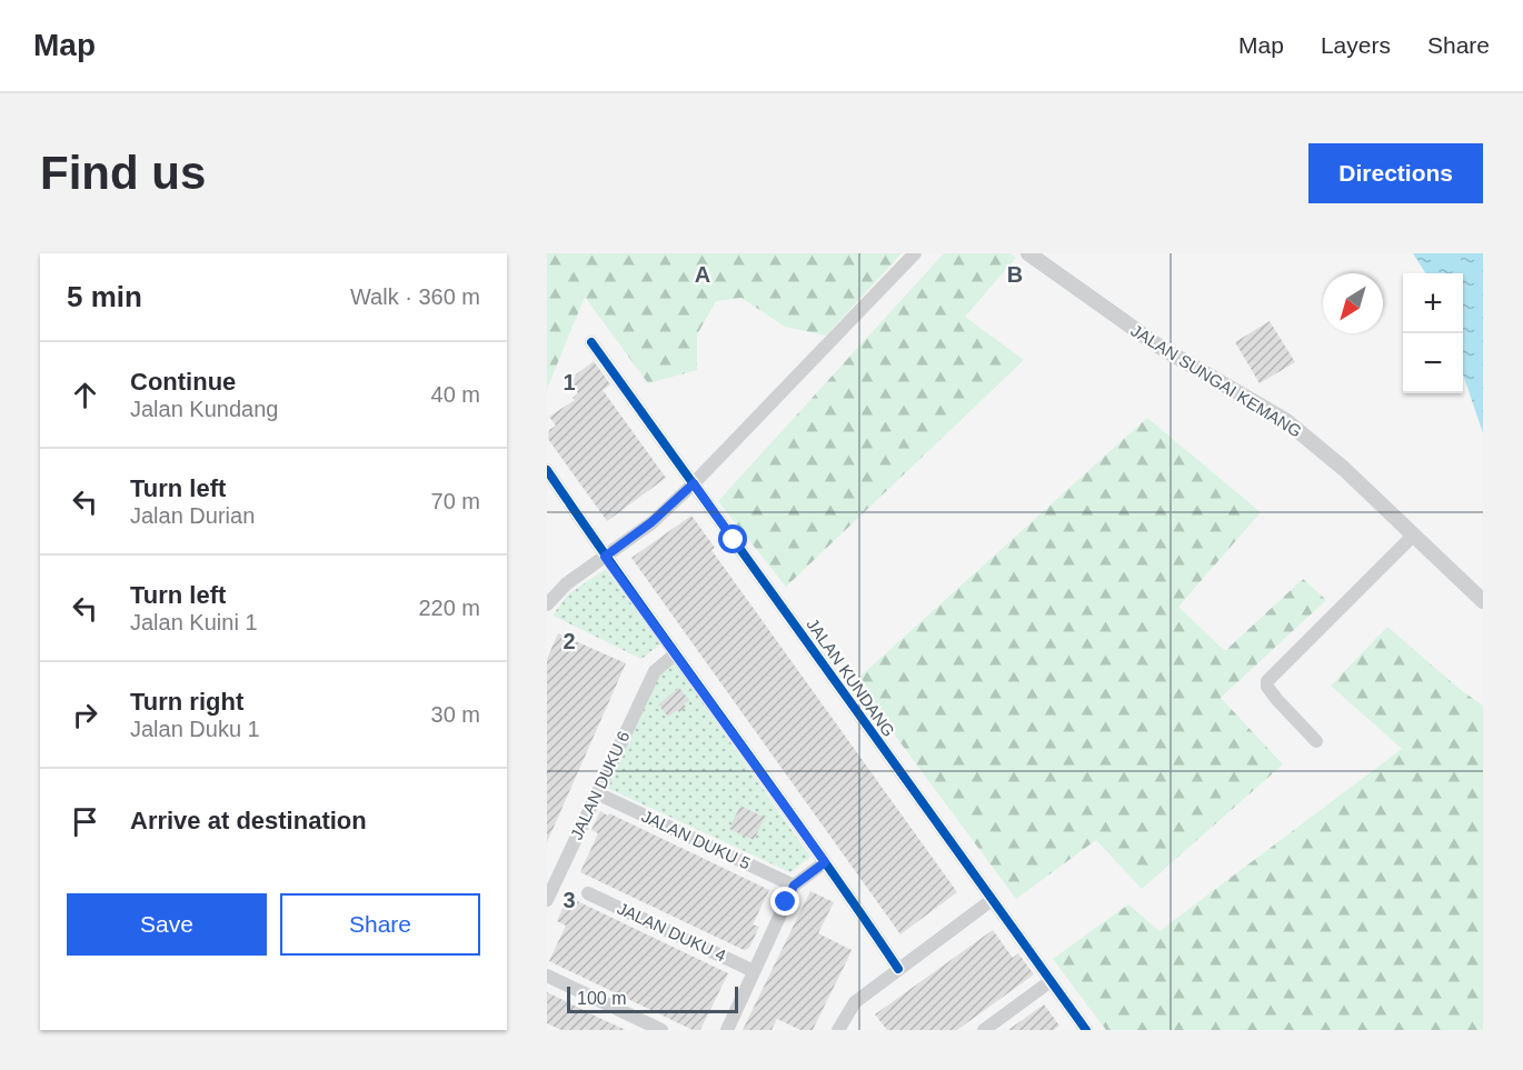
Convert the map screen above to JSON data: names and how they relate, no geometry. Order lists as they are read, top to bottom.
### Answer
{
  "streets": {
    "street": [
      "JALAN SUNGAI KEMANG",
      "JALAN KUNDANG",
      "JALAN DUKU 6",
      "JALAN DUKU 5",
      "JALAN DUKU 4"
    ]
  },
  "crossings": [
    ["JALAN DUKU 6", "JALAN DUKU 5"]
  ],
  "scale_bar": "100 m",
  "north": "bottom left",
  "page": {
    "header": "Map",
    "nav": ["Map", "Layers", "Share"],
    "buttons": [
      "Directions",
      ["Save", "Share"]
    ],
    "title": "Find us",
    "heading": ["5 min", "Walk · 360 m"],
    "map_buttons": ["+", "−"],
    "list": [
      ["Continue", "Jalan Kundang", "40 m"],
      ["Turn left", "Jalan Durian", "70 m"],
      ["Turn left", "Jalan Kuini 1", "220 m"],
      ["Turn right", "Jalan Duku 1", "30 m"],
      "Arrive at destination"
    ],
    "scale": "100 m"
  },
  "grid": {
    "columns": ["A", "B"],
    "rows": ["1", "2", "3"]
  }
}
